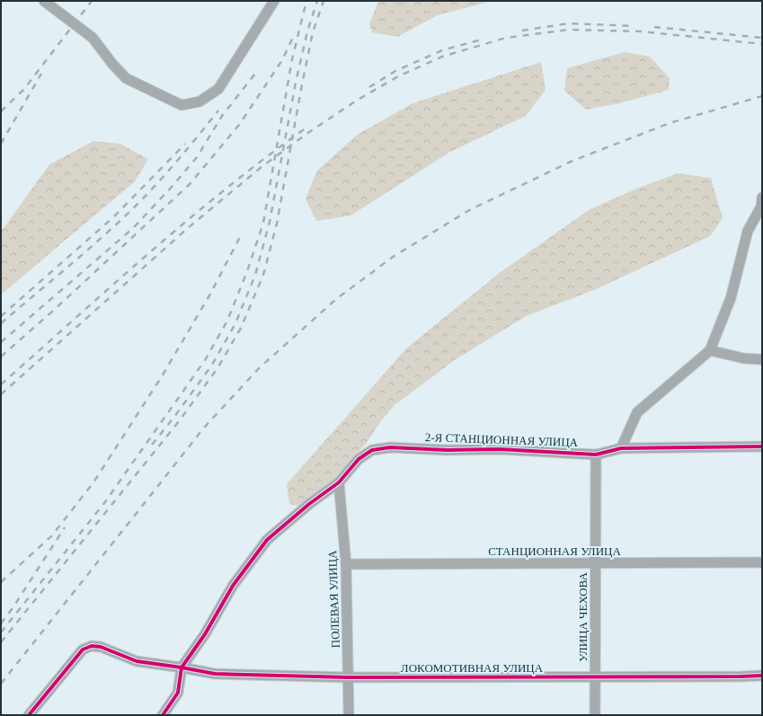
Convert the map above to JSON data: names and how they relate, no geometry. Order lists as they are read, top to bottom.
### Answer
{
  "streets": {
    "street": [
      "2-Я СТАНЦИОННАЯ УЛИЦА",
      "СТАНЦИОННАЯ УЛИЦА",
      "ПОЛЕВАЯ УЛИЦА",
      "УЛИЦА ЧЕХОВА",
      "ЛОКОМОТИВНАЯ УЛИЦА"
    ]
  },
  "crossings": [
    ["2-Я СТАНЦИОННАЯ УЛИЦА", "ПОЛЕВАЯ УЛИЦА"],
    ["2-Я СТАНЦИОННАЯ УЛИЦА", "УЛИЦА ЧЕХОВА"],
    ["2-Я СТАНЦИОННАЯ УЛИЦА", "ЛОКОМОТИВНАЯ УЛИЦА"],
    ["СТАНЦИОННАЯ УЛИЦА", "ПОЛЕВАЯ УЛИЦА"],
    ["СТАНЦИОННАЯ УЛИЦА", "УЛИЦА ЧЕХОВА"],
    ["ПОЛЕВАЯ УЛИЦА", "ЛОКОМОТИВНАЯ УЛИЦА"],
    ["УЛИЦА ЧЕХОВА", "ЛОКОМОТИВНАЯ УЛИЦА"]
  ]
}
